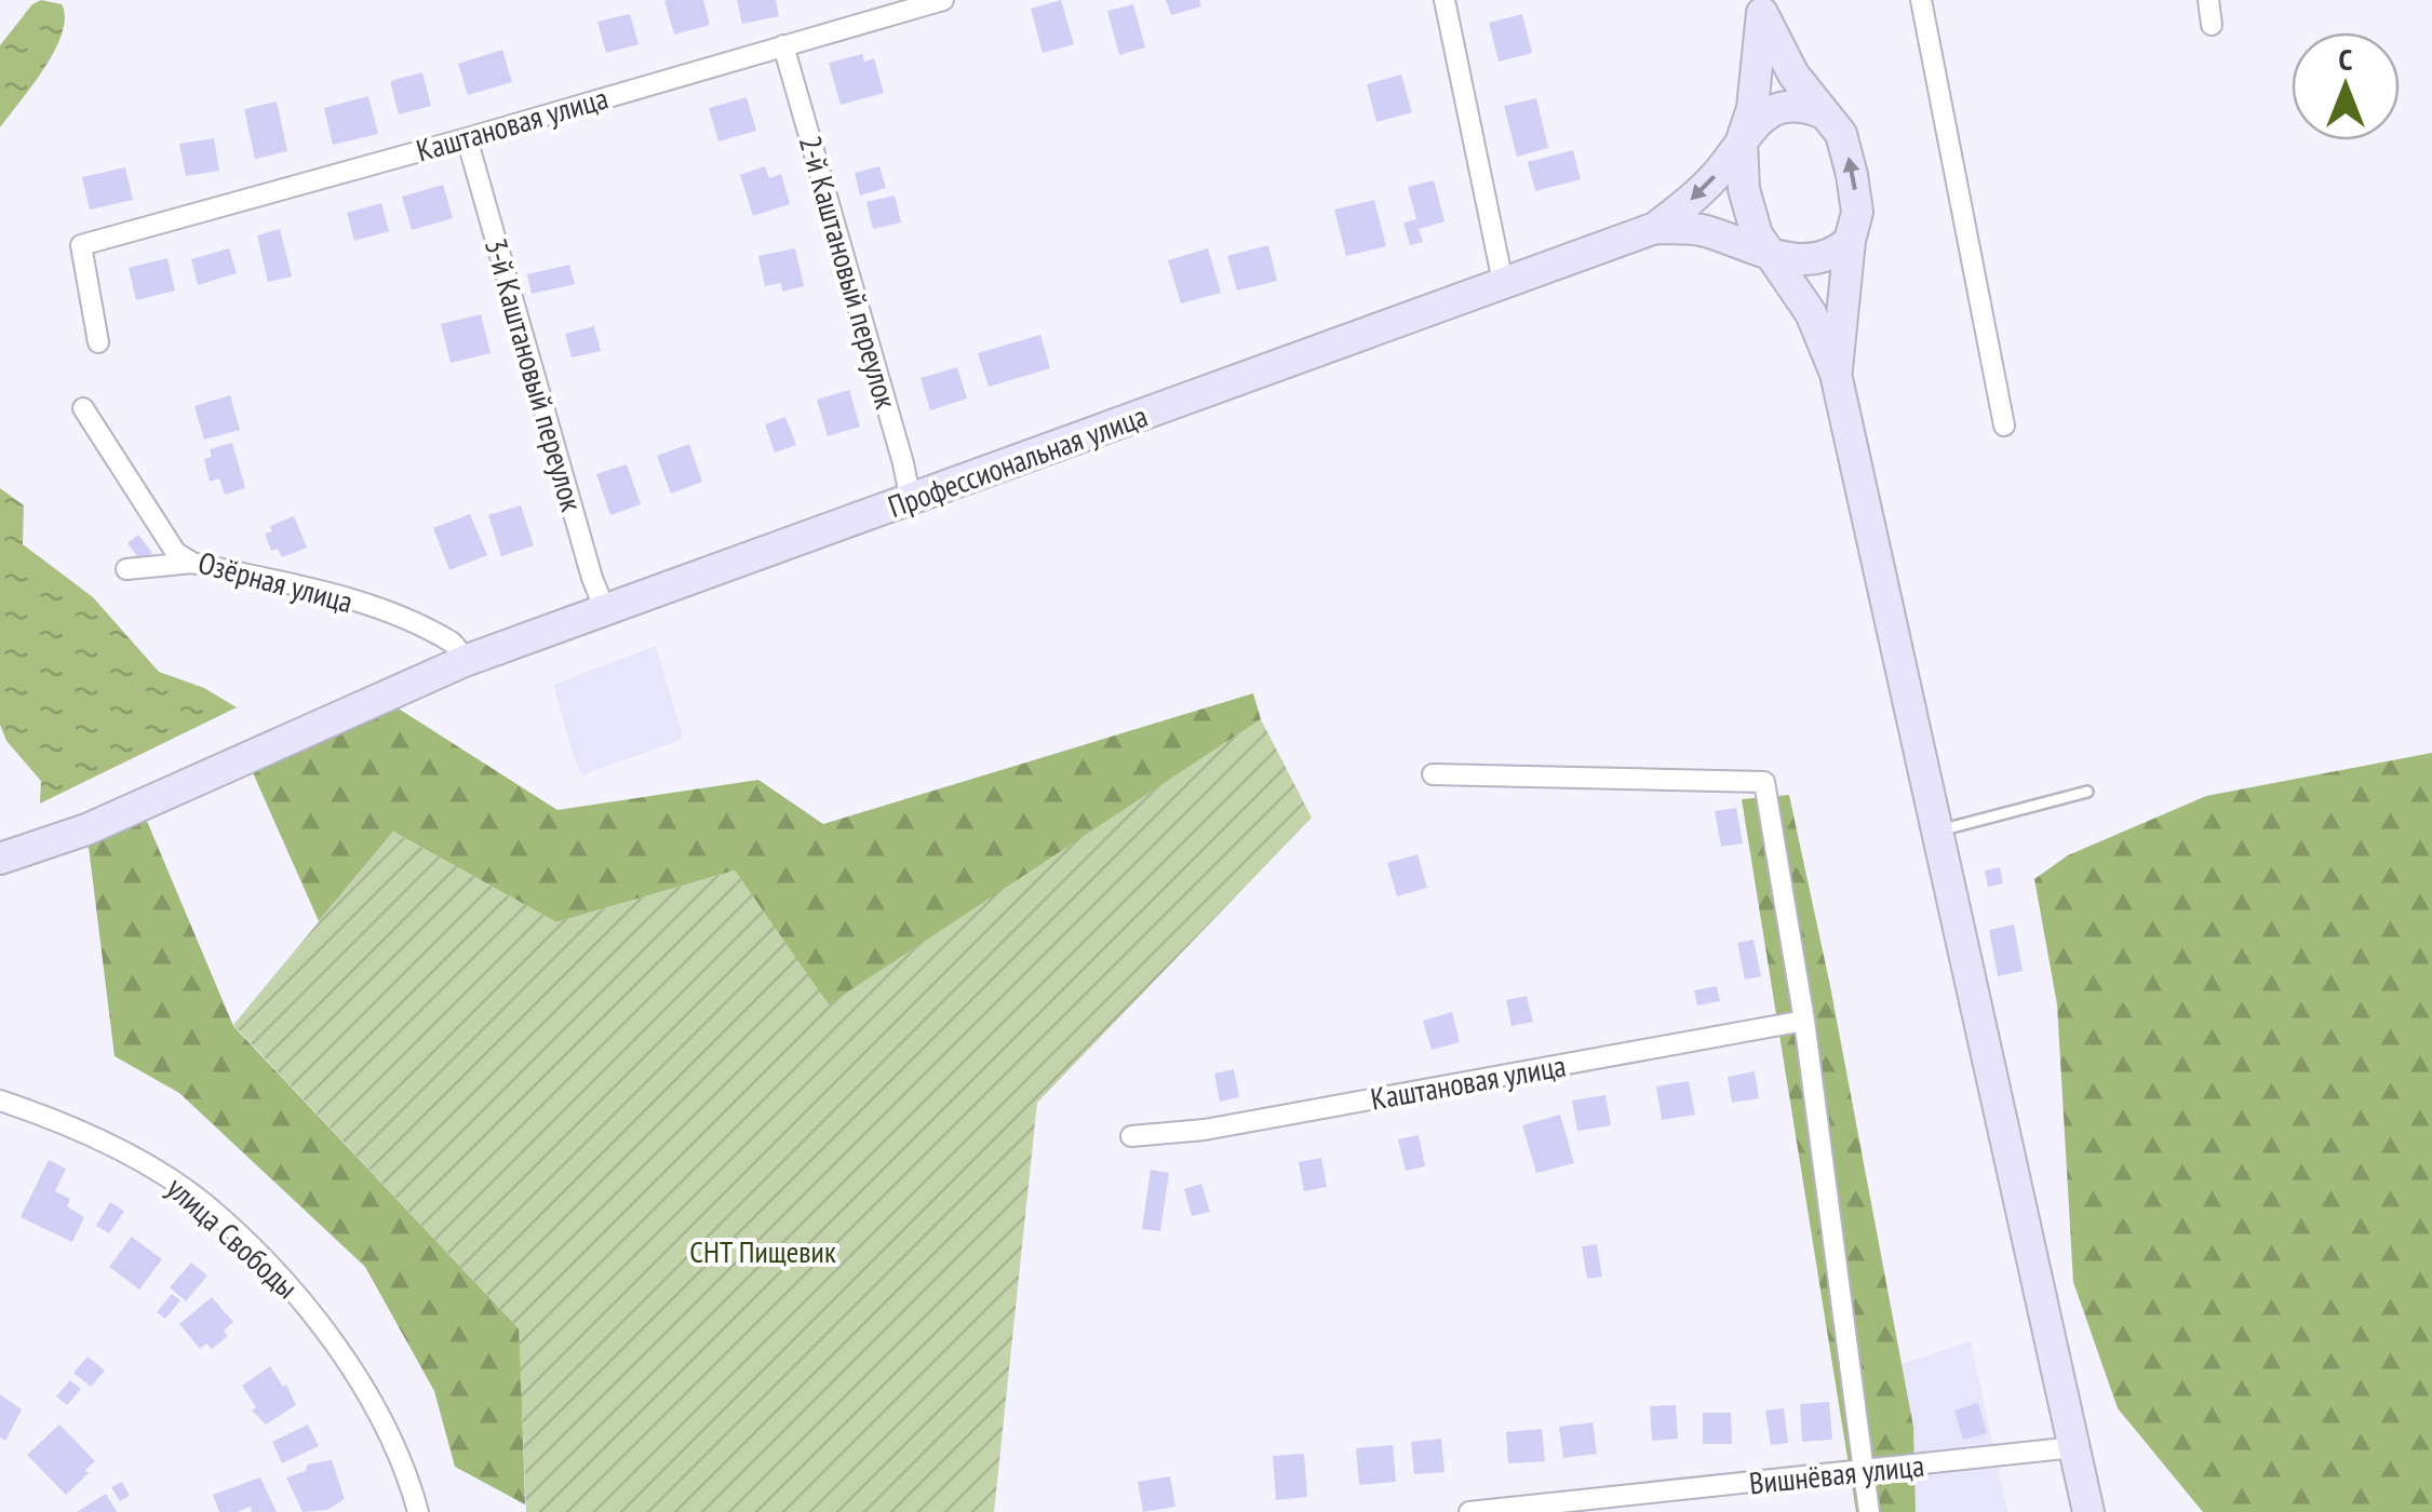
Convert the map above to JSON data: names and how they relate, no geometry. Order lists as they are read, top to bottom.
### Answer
{
  "streets": {
    "main road": ["Профессиональная улица"],
    "street": [
      "Каштановая улица",
      "2-й Каштановый переулок",
      "3-й Каштановый переулок",
      "Озёрная улица",
      "улица Свободы",
      "Вишнёвая улица"
    ]
  },
  "crossings": [
    ["Каштановая улица", "2-й Каштановый переулок"],
    ["Каштановая улица", "3-й Каштановый переулок"],
    ["2-й Каштановый переулок", "Профессиональная улица"],
    ["3-й Каштановый переулок", "Профессиональная улица"],
    ["Профессиональная улица", "Озёрная улица"]
  ],
  "parks": ["СНТ Пищевик"],
  "north": "top"
}
